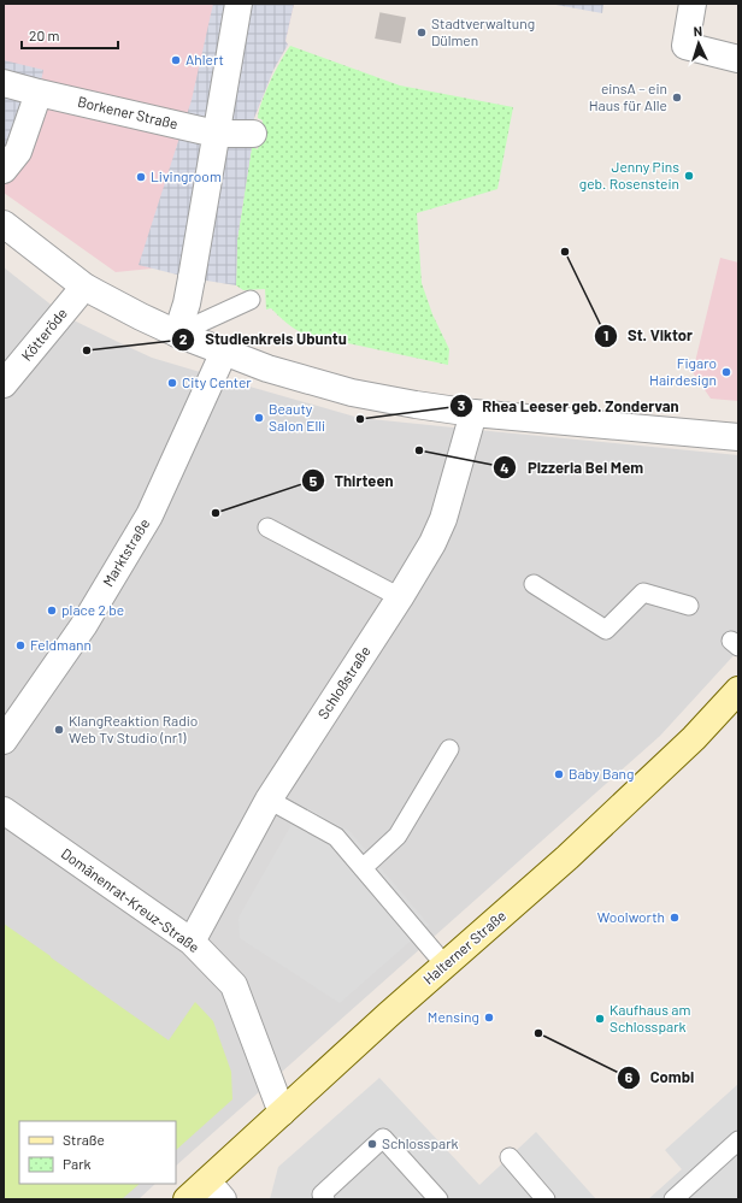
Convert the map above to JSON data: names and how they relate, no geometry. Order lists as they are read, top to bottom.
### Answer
{
  "streets": {
    "main road": ["Halterner Straße"],
    "street": [
      "Borkener Straße",
      "Kötteröde",
      "Marktstraße",
      "Schloßstraße",
      "Domänenrat-Kreuz-Straße"
    ]
  },
  "crossings": [
    ["Schloßstraße", "Domänenrat-Kreuz-Straße"],
    ["Domänenrat-Kreuz-Straße", "Halterner Straße"]
  ],
  "places": [
    "Stadtverwaltung Dülmen",
    "Ahlert",
    "einsA – ein Haus für Alle",
    "Jenny Pins geb. Rosenstein",
    "Livingroom",
    "St. Viktor",
    "Studienkreis Ubuntu",
    "Figaro Hairdesign",
    "City Center",
    "Beauty Salon Elli",
    "Rhea Leeser geb. Zondervan",
    "Pizzeria Bei Mem",
    "Thirteen",
    "place 2 be",
    "Feldmann",
    "KlangReaktion Radio Web Tv Studio (nr1)",
    "Baby Bang",
    "Woolworth",
    "Mensing",
    "Kaufhaus am Schlosspark",
    "Combi",
    "Schlosspark"
  ],
  "legend": ["Straße", "Park"],
  "scale_bar": "20 m",
  "north": "top"
}
